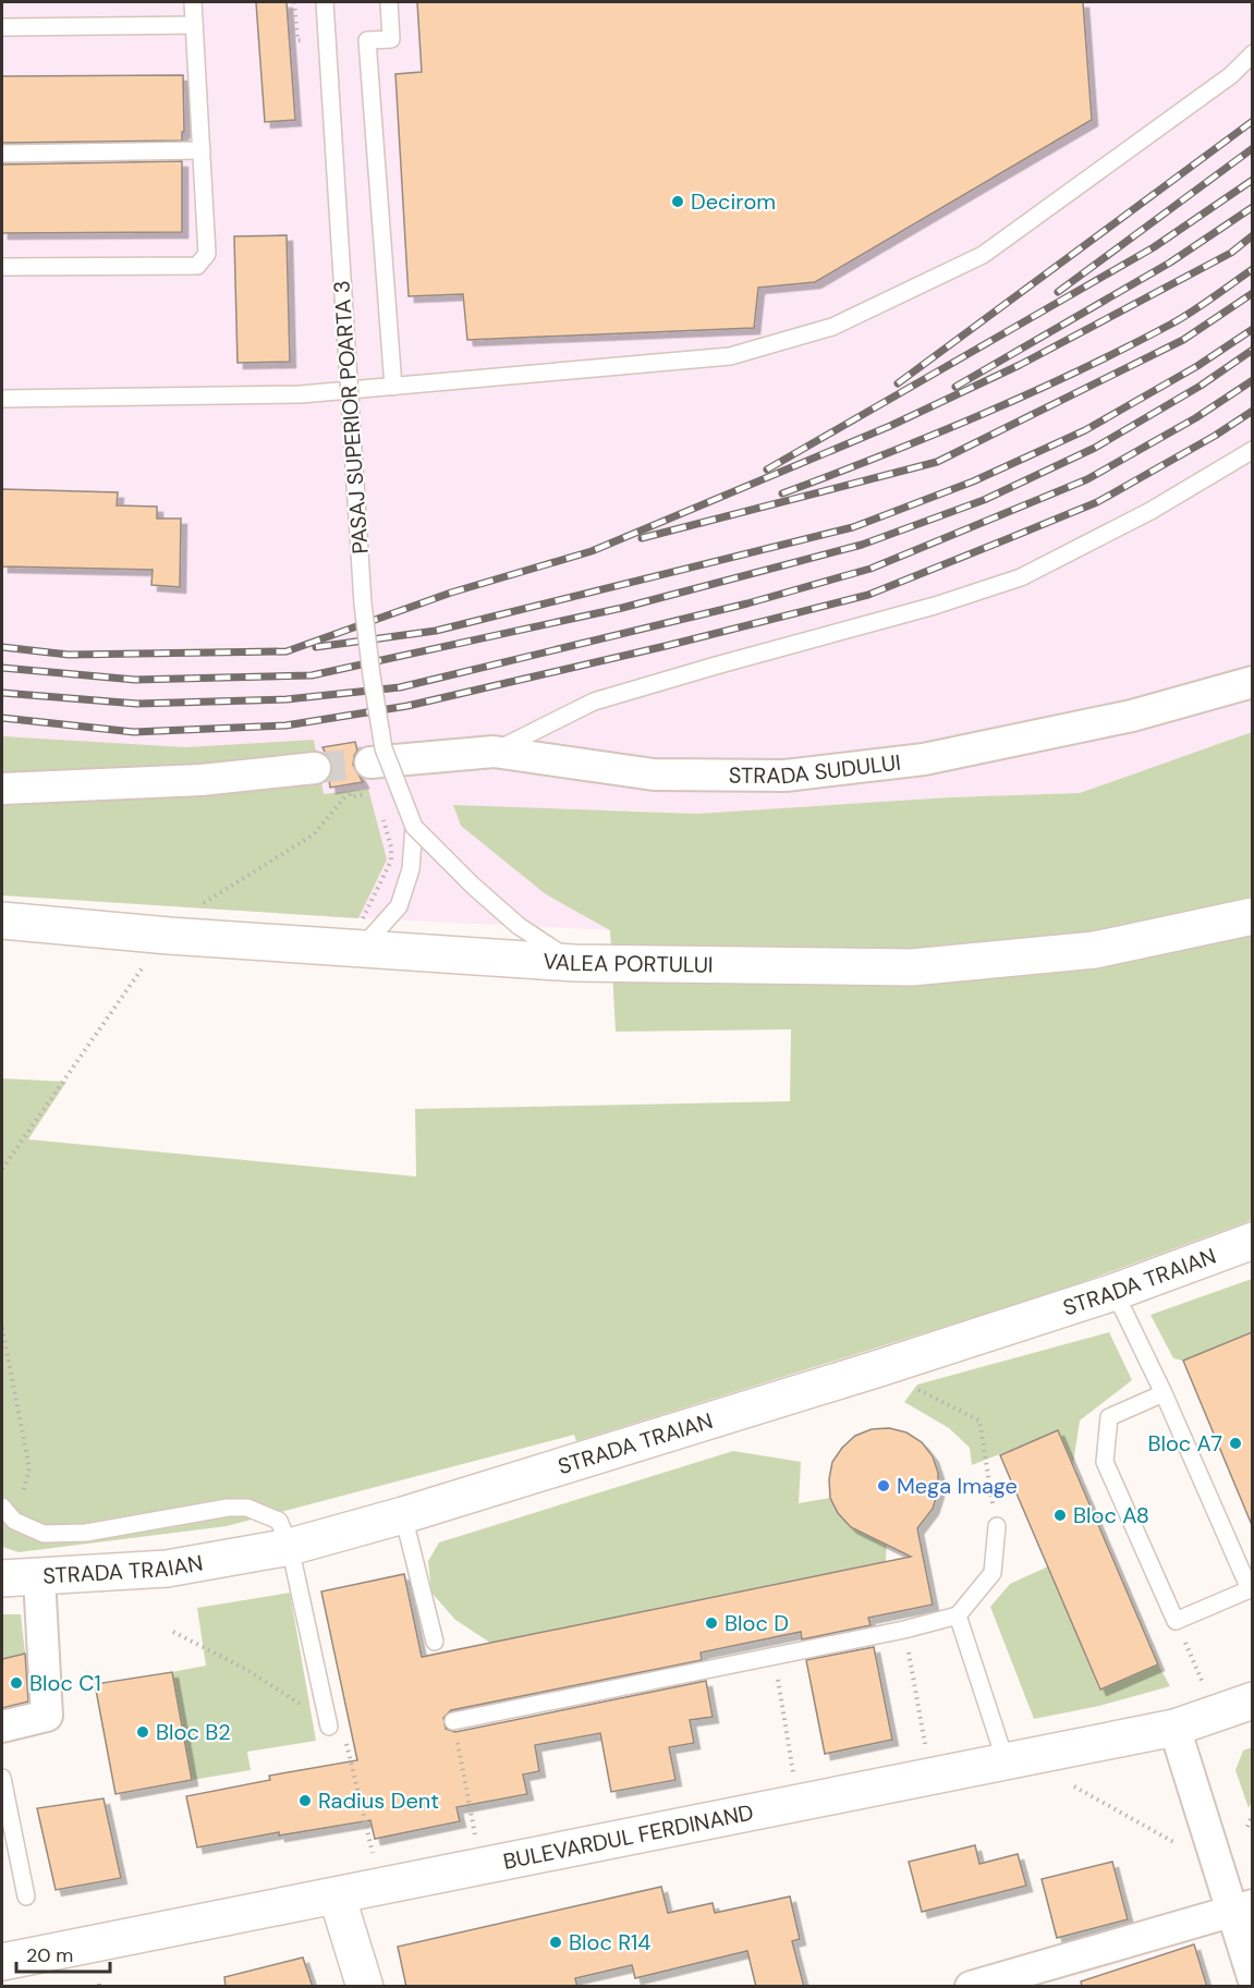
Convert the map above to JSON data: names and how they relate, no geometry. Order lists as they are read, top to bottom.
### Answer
{
  "streets": {
    "street": [
      "STRADA SUDULUI",
      "VALEA PORTULUI",
      "STRADA TRAIAN",
      "BULEVARDUL FERDINAND"
    ],
    "lane": ["PASAJ SUPERIOR POARTA 3"]
  },
  "crossings": [
    ["PASAJ SUPERIOR POARTA 3", "VALEA PORTULUI"]
  ],
  "places": [
    "Decirom",
    "Bloc A7",
    "Mega Image",
    "Bloc A8",
    "Bloc D",
    "Bloc C1",
    "Bloc B2",
    "Radius Dent",
    "Bloc R14"
  ],
  "scale_bar": "20 m"
}
